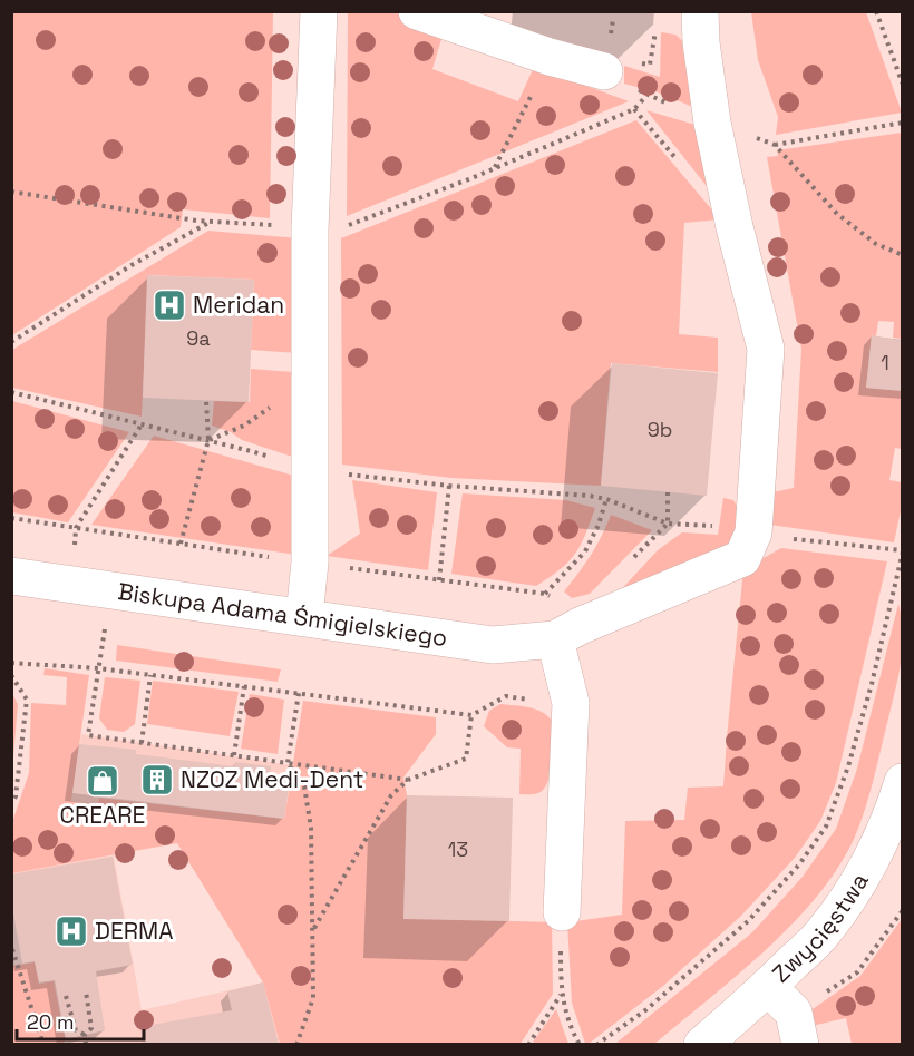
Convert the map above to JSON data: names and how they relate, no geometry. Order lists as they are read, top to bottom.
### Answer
{
  "streets": {
    "street": ["Biskupa Adama Śmigielskiego", "Zwycięstwa"]
  },
  "places": {
    "hospital": ["Meridan", "DERMA"],
    "building": ["NZOZ Medi-Dent"],
    "shop": ["CREARE"]
  },
  "house_numbers": [
    "9a",
    "1",
    "9b",
    "13"
  ],
  "scale_bar": "20 m"
}
